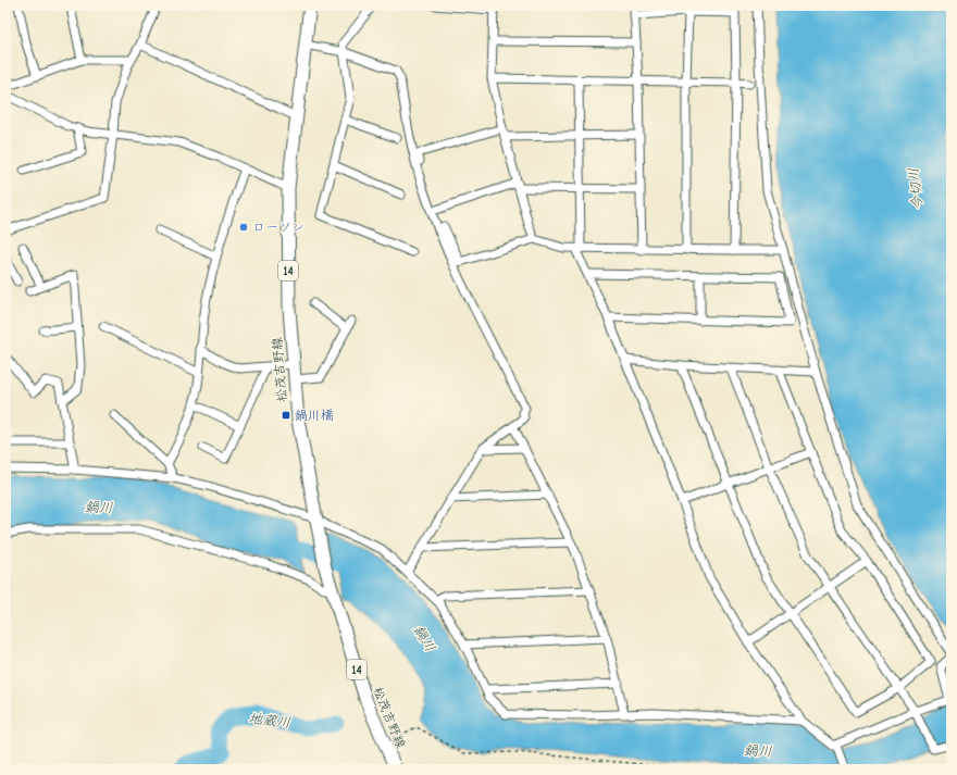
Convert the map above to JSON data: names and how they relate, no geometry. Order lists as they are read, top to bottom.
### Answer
{
  "streets": {
    "main road": ["14", "松茂吉野線"]
  },
  "water": ["今切川", "鍋川", "地蔵川"],
  "places": {
    "other": ["ローソン"],
    "transit": ["鍋川橋"]
  }
}
